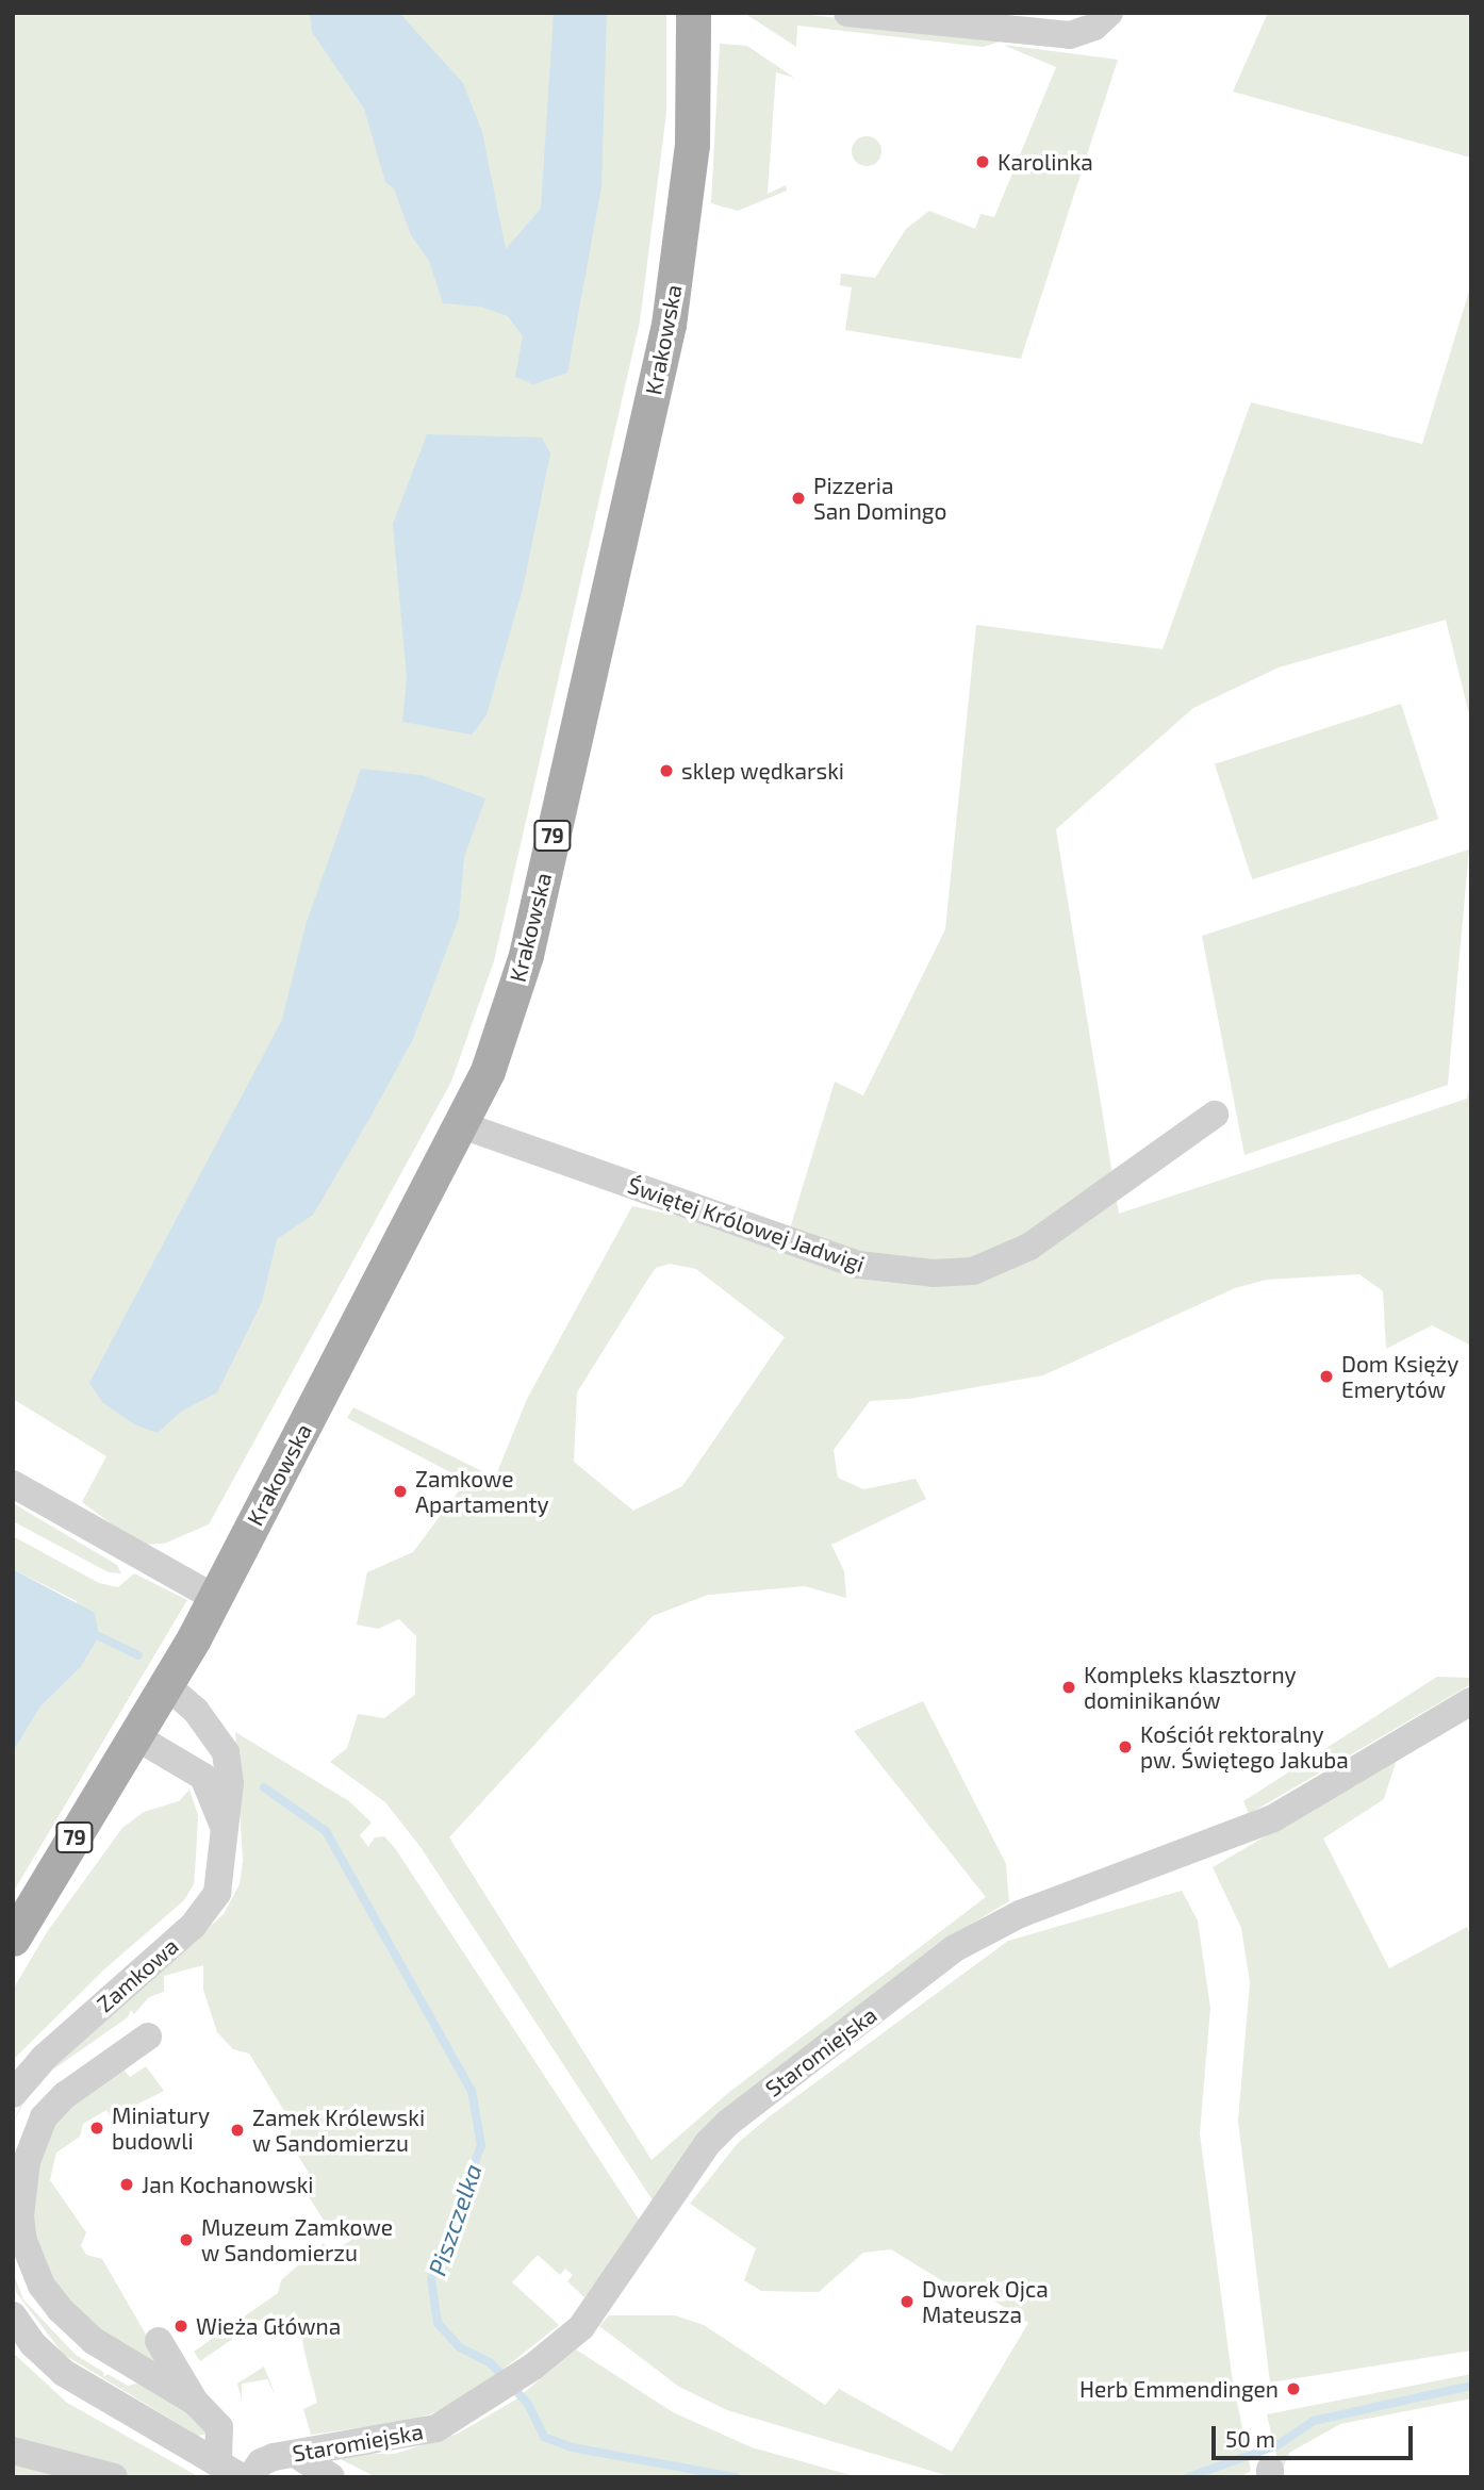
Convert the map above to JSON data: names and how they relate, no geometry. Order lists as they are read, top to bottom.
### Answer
{
  "streets": {
    "main road": ["Krakowska", "79"],
    "street": ["Świętej Królowej Jadwigi", "Zamkowa", "Staromiejska"]
  },
  "crossings": [
    ["Krakowska", "79"],
    ["Krakowska", "Świętej Królowej Jadwigi"],
    ["Krakowska", "Zamkowa"],
    ["79", "Zamkowa"]
  ],
  "water": ["Piszczelka"],
  "places": [
    "Karolinka",
    "Pizzeria San Domingo",
    "sklep wędkarski",
    "Dom Księży Emerytów",
    "Zamkowe Apartamenty",
    "Kompleks klasztorny dominikanów",
    "Kościół rektoralny pw. Świętego Jakuba",
    "Miniatury budowli",
    "Zamek Królewski w Sandomierzu",
    "Jan Kochanowski",
    "Muzeum Zamkowe w Sandomierzu",
    "Dworek Ojca Mateusza",
    "Wieża Główna",
    "Herb Emmendingen"
  ],
  "scale_bar": "50 m"
}
